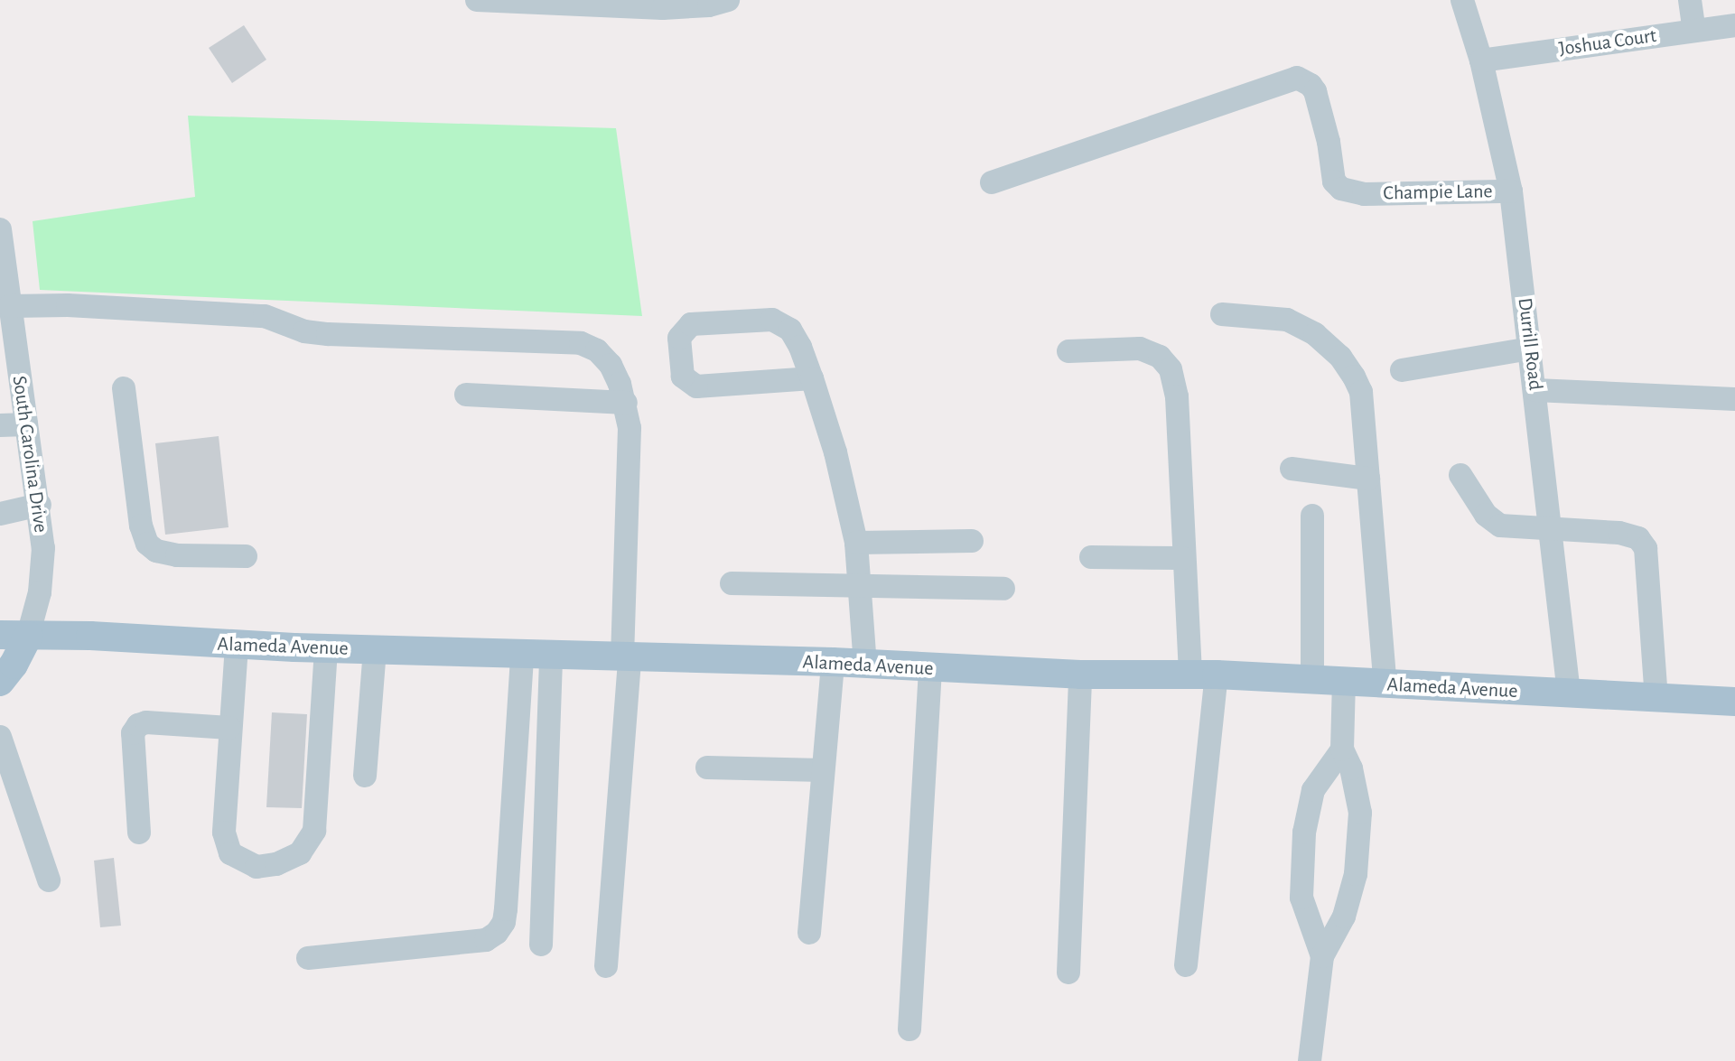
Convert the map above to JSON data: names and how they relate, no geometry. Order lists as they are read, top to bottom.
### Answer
{
  "streets": {
    "main road": ["Alameda Avenue"],
    "street": [
      "Joshua Court",
      "Champie Lane",
      "Durrill Road",
      "South Carolina Drive"
    ]
  },
  "crossings": [
    ["Joshua Court", "Durrill Road"],
    ["Champie Lane", "Durrill Road"],
    ["Durrill Road", "Alameda Avenue"],
    ["South Carolina Drive", "Alameda Avenue"]
  ]
}
